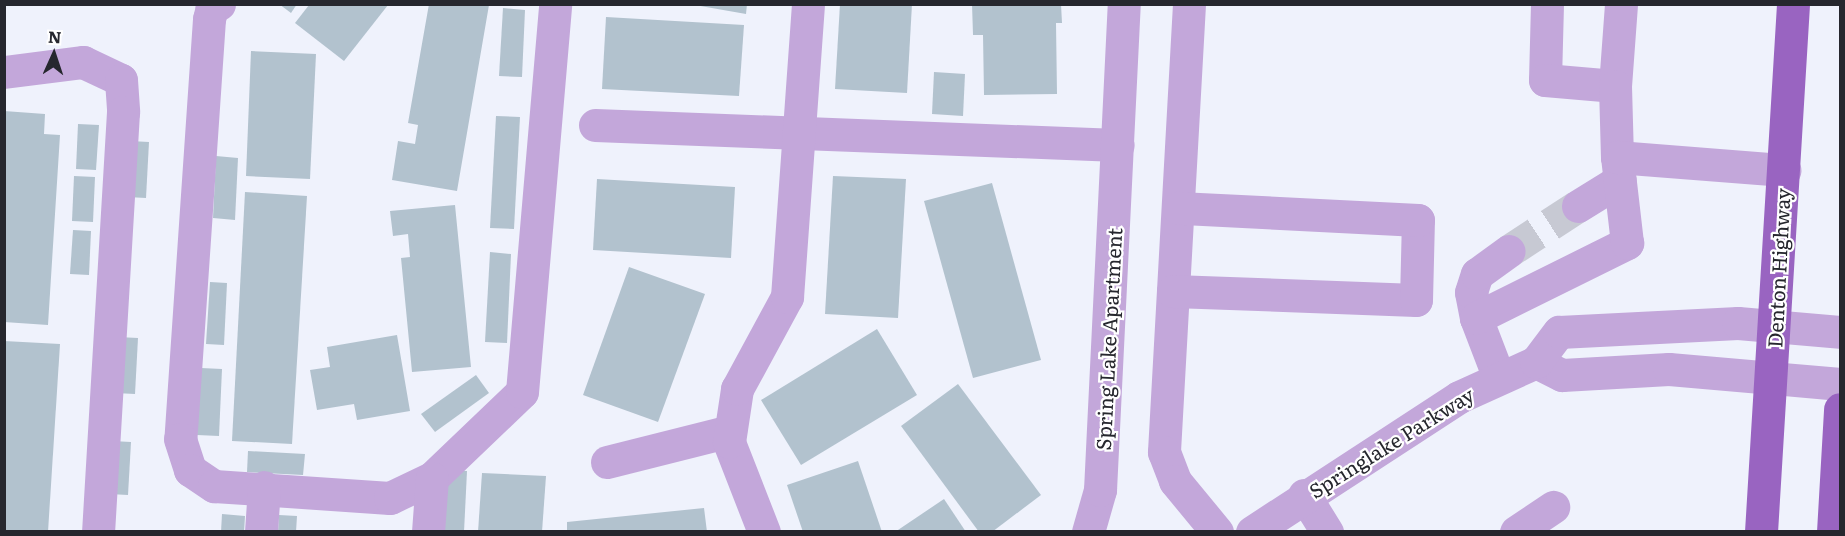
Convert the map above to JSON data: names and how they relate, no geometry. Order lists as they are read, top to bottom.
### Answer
{
  "streets": {
    "main road": ["Denton Highway"],
    "street": ["Spring Lake Apartment", "Springlake Parkway"]
  },
  "crossings": [
    ["Denton Highway", "Springlake Parkway"]
  ],
  "north": "top"
}
